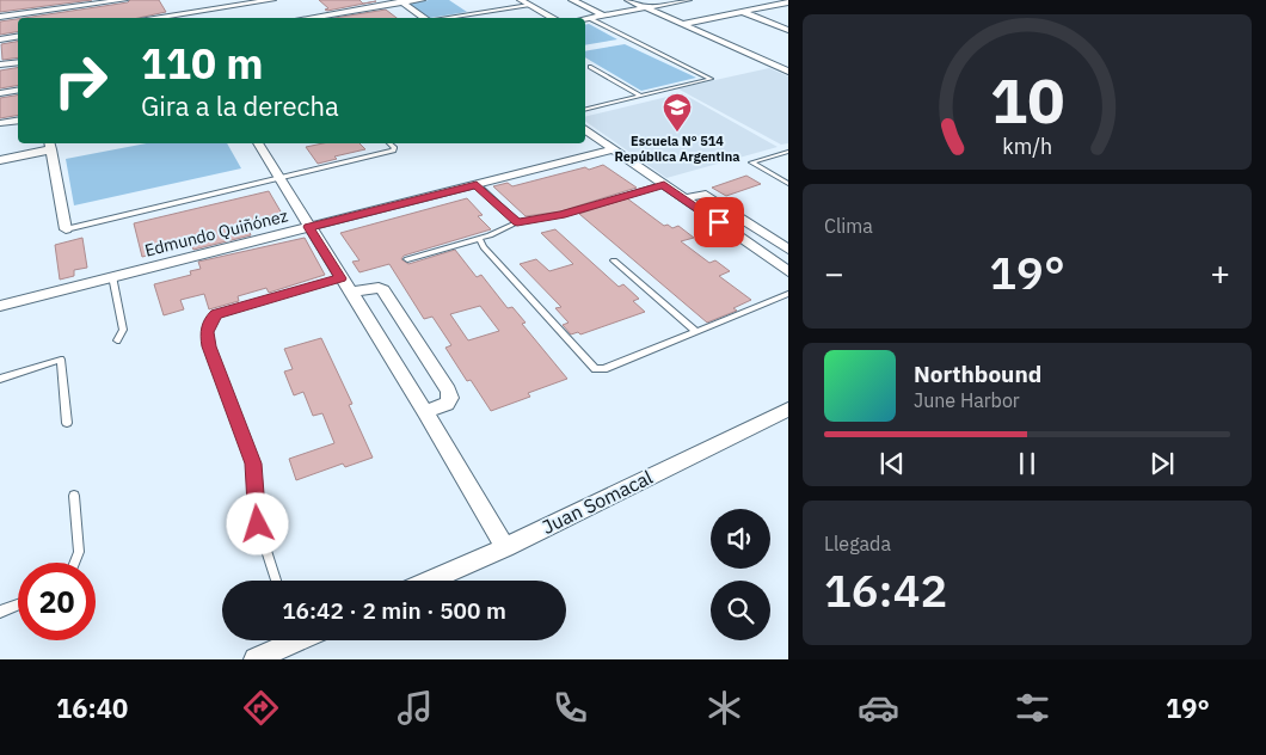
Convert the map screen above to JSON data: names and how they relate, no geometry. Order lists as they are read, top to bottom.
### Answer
{
  "streets": {
    "street": ["Edmundo Quiñónez", "Juan Somacal"]
  },
  "places": {
    "school or university": ["Escuela Nº 514 República Argentina"]
  },
  "page": {
    "turn": ["110 m", "Gira a la derecha"],
    "tile": [
      "Clima",
      ["Llegada", "16:42"]
    ],
    "heat": ["−", "19°", "+"],
    "song": ["Northbound", "June Harbor"],
    "limit": "20",
    "trip": "16:42 · 2 min · 500 m",
    "tabs": ["16:40", "19°"],
    "gauge": ["10", "km/h"]
  }
}
